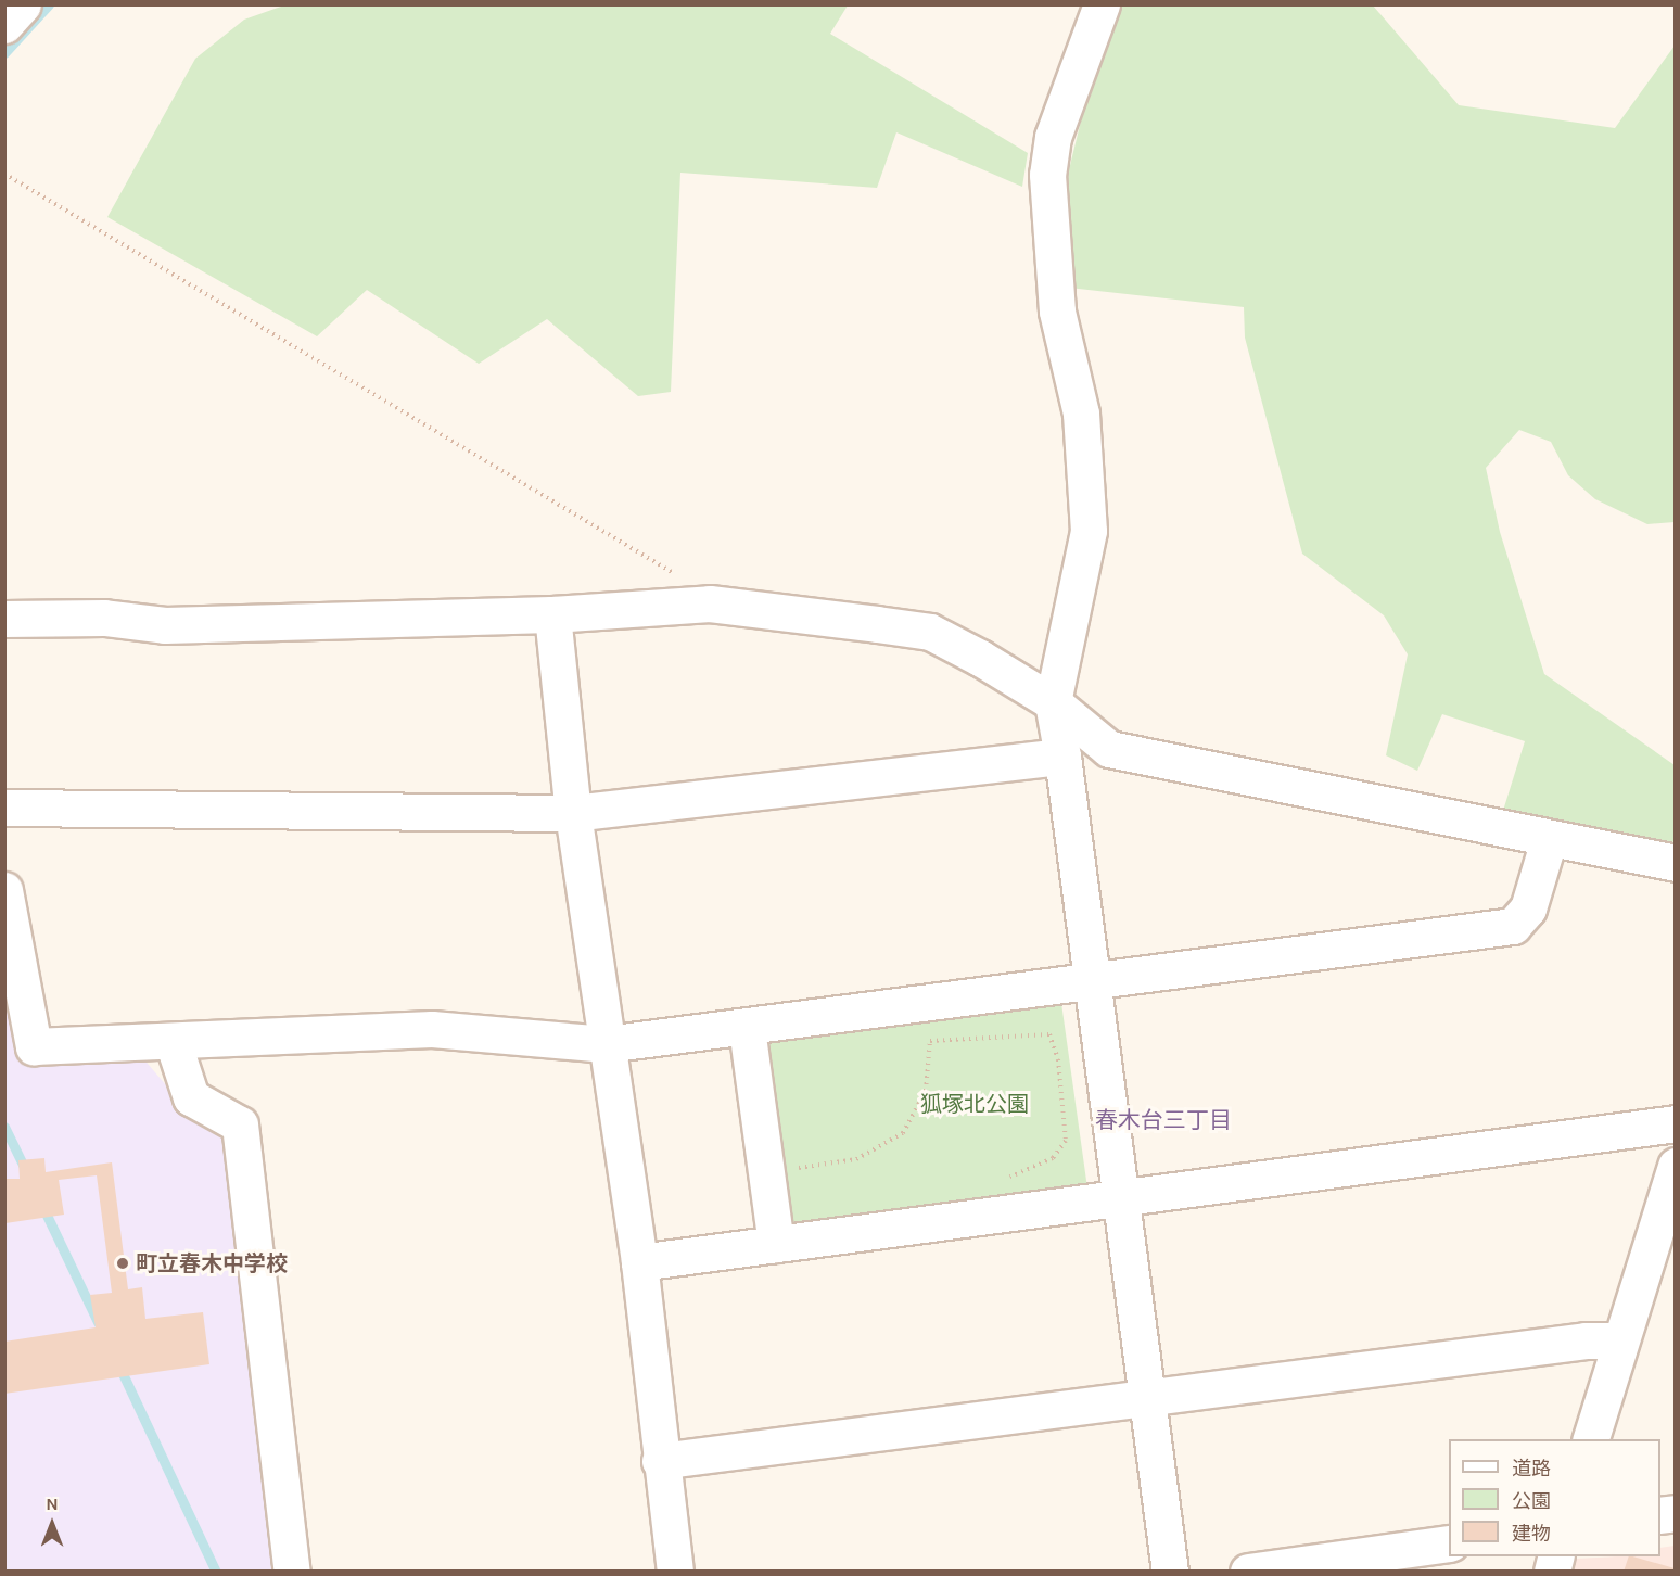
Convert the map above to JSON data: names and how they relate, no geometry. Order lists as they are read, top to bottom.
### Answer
{
  "districts": ["春木台三丁目"],
  "parks": ["狐塚北公園"],
  "places": ["町立春木中学校"],
  "legend": ["道路", "公園", "建物"],
  "north": "top"
}
